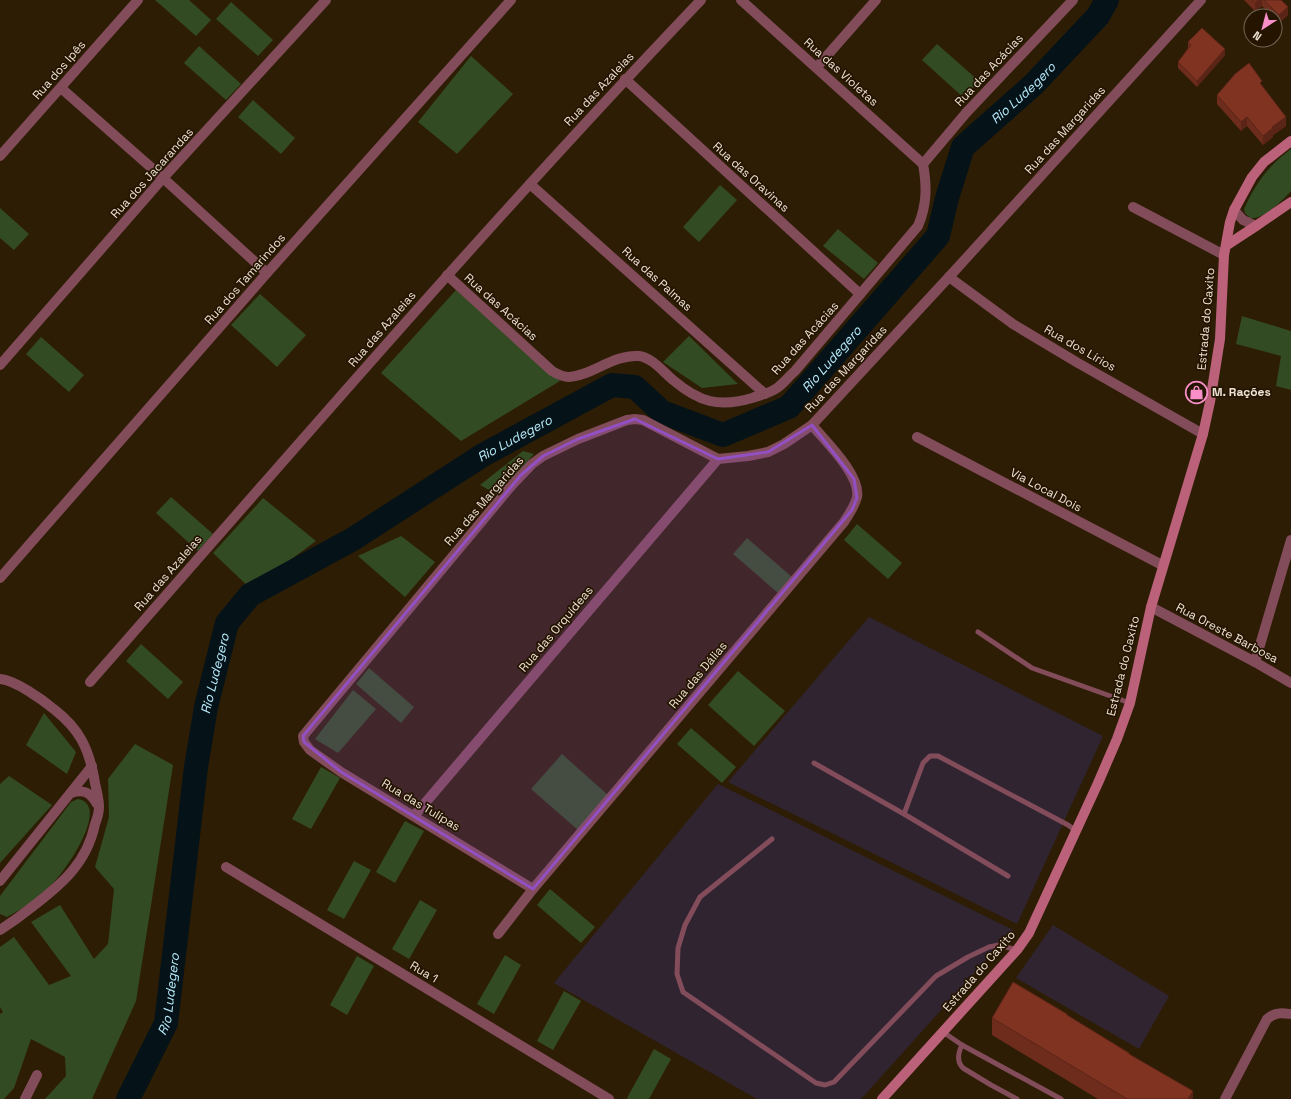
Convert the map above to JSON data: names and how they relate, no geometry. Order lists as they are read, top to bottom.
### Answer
{
  "streets": {
    "main road": ["Estrada do Caxito"],
    "street": [
      "Rua dos Ipês",
      "Rua das Acácias",
      "Rua das Violetas",
      "Rua das Azaleias",
      "Rua das Margaridas",
      "Rua dos Jacarandas",
      "Rua das Oravinas",
      "Rua dos Tamarindos",
      "Rua das Palmas",
      "Rua dos Lírios",
      "Via Local Dois",
      "Rua das Orquídeas",
      "Rua Oreste Barbosa",
      "Rua das Dálias",
      "Rua das Tulípas",
      "Rua 1"
    ]
  },
  "crossings": [
    ["Rua das Acácias", "Rua das Violetas"],
    ["Rua das Acácias", "Rua das Azaleias"],
    ["Rua das Acácias", "Rua das Oravinas"],
    ["Rua das Acácias", "Rua das Palmas"],
    ["Rua das Azaleias", "Rua das Oravinas"],
    ["Rua das Azaleias", "Rua das Palmas"],
    ["Rua das Margaridas", "Rua dos Lírios"],
    ["Rua das Margaridas", "Rua das Orquídeas"],
    ["Rua das Margaridas", "Rua das Dálias"],
    ["Rua das Margaridas", "Rua das Tulípas"],
    ["Estrada do Caxito", "Rua dos Lírios"],
    ["Estrada do Caxito", "Via Local Dois"],
    ["Estrada do Caxito", "Rua Oreste Barbosa"],
    ["Rua das Orquídeas", "Rua das Tulípas"],
    ["Rua das Dálias", "Rua das Tulípas"]
  ],
  "water": ["Rio Ludegero"],
  "places": {
    "shop": ["M. Rações"]
  },
  "north": "bottom left"
}
